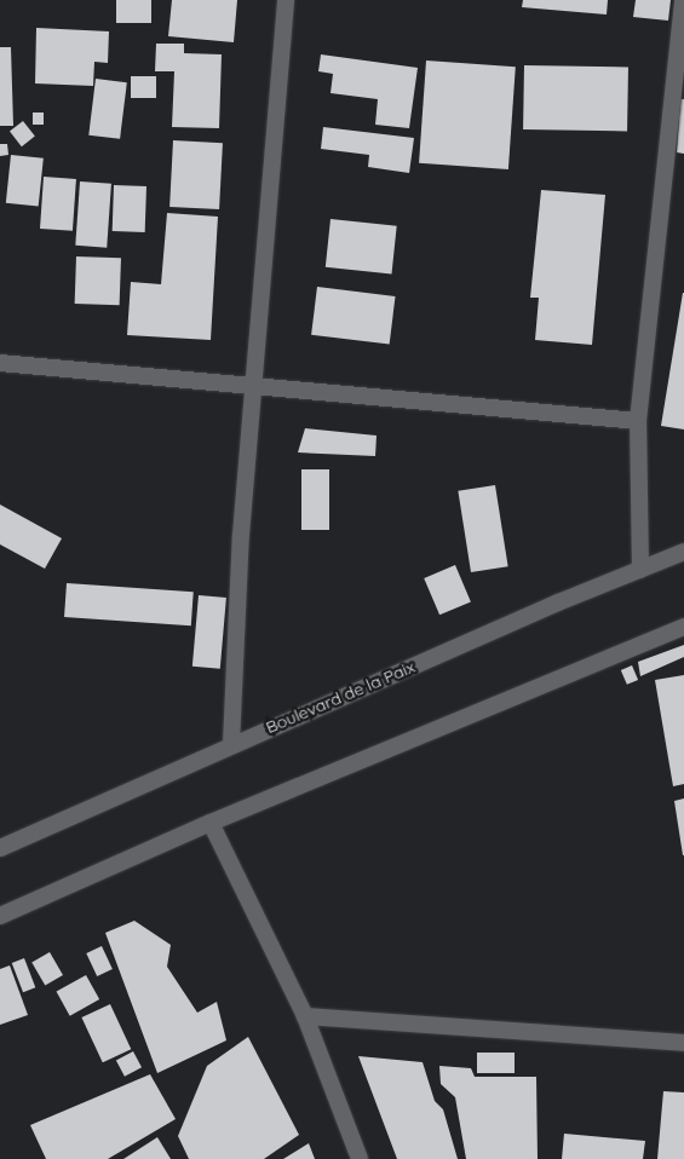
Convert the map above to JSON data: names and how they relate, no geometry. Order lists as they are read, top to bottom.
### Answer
{
  "streets": {
    "street": ["Boulevard de la Paix"]
  }
}
